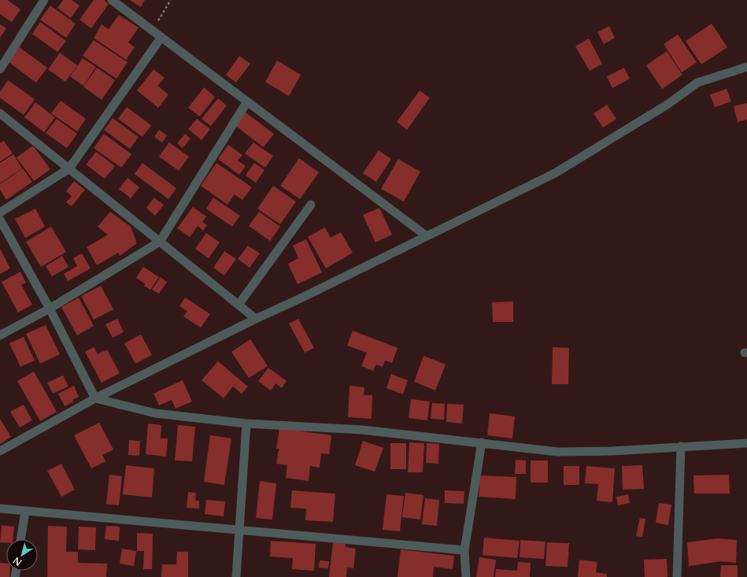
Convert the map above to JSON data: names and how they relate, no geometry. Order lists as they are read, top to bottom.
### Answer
{
  "north": "bottom left"
}
